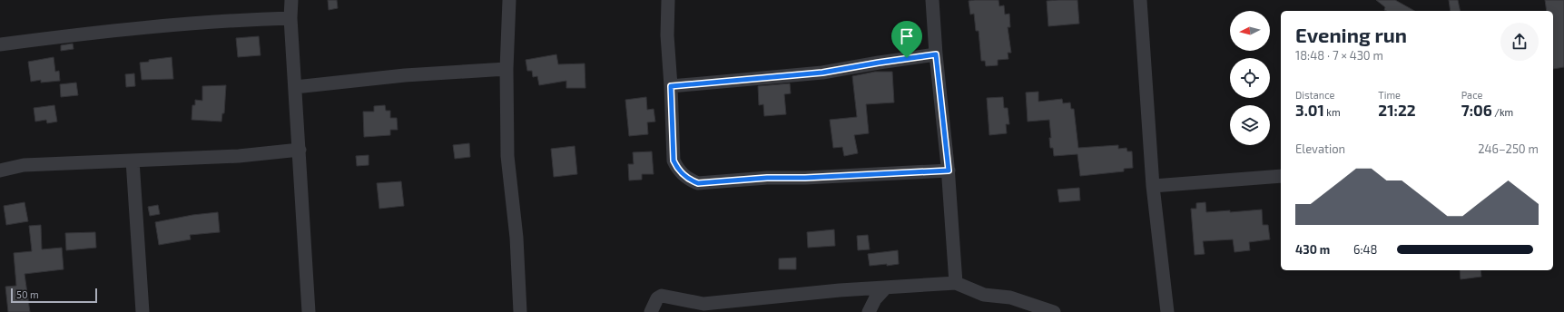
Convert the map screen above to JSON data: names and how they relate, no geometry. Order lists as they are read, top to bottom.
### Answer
{
  "scale_bar": "50 m",
  "north": "left",
  "page": {
    "heading": ["Evening run", "18:48 · 7 × 430 m"],
    "stats": [
      ["Distance", "3.01 km"],
      ["Time", "21:22"],
      ["Pace", "7:06 /km"]
    ],
    "chart": ["Elevation", "246–250 m"],
    "list": [
      {
        "name": "430 m",
        "note": "6:48"
      }
    ],
    "scale": "50 m"
  }
}
